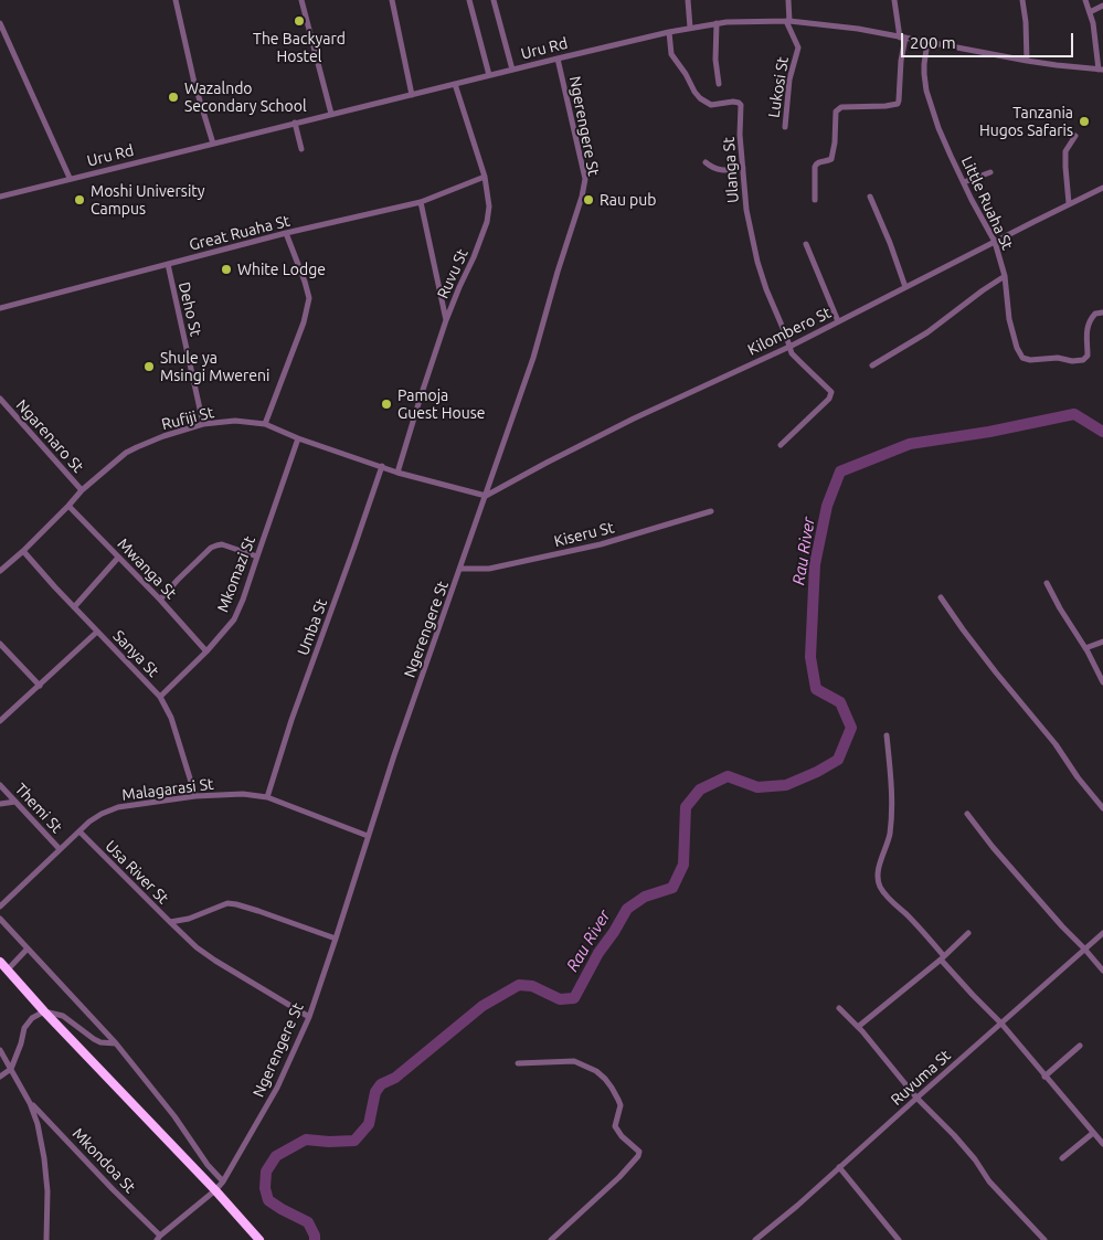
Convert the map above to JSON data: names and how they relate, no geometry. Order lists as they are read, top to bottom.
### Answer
{
  "streets": {
    "street": [
      "Uru Rd",
      "Lukosi St",
      "Ngerengere St",
      "Ulanga St",
      "Little Ruaha St",
      "Great Ruaha St",
      "Ruvu St",
      "Deho St",
      "Kilombero St",
      "Rufiji St",
      "Ngarenaro St",
      "Kiseru St",
      "Mwanga St",
      "Mkomazi St",
      "Umba St",
      "Sanya St",
      "Malagarasi St",
      "Themi St",
      "Usa River St",
      "Ruvuma St",
      "Mkondoa St"
    ]
  },
  "crossings": [
    ["Uru Rd", "Lukosi St"],
    ["Uru Rd", "Ngerengere St"],
    ["Uru Rd", "Ulanga St"],
    ["Uru Rd", "Little Ruaha St"],
    ["Uru Rd", "Ruvu St"],
    ["Ngerengere St", "Kilombero St"],
    ["Ngerengere St", "Rufiji St"],
    ["Ngerengere St", "Kiseru St"],
    ["Ngerengere St", "Malagarasi St"],
    ["Ngerengere St", "Usa River St"],
    ["Ngerengere St", "Mkondoa St"],
    ["Ulanga St", "Kilombero St"],
    ["Little Ruaha St", "Kilombero St"],
    ["Great Ruaha St", "Ruvu St"],
    ["Great Ruaha St", "Deho St"],
    ["Ruvu St", "Rufiji St"],
    ["Deho St", "Rufiji St"],
    ["Kilombero St", "Rufiji St"],
    ["Rufiji St", "Ngarenaro St"],
    ["Rufiji St", "Mwanga St"],
    ["Rufiji St", "Mkomazi St"],
    ["Rufiji St", "Umba St"],
    ["Rufiji St", "Sanya St"],
    ["Mwanga St", "Mkomazi St"],
    ["Mkomazi St", "Sanya St"],
    ["Umba St", "Malagarasi St"],
    ["Sanya St", "Malagarasi St"],
    ["Malagarasi St", "Themi St"],
    ["Malagarasi St", "Usa River St"]
  ],
  "water": ["Rau River"],
  "places": [
    "The Backyard Hostel",
    "Wazalndo Secondary School",
    "Tanzania Hugos Safaris",
    "Moshi University Campus",
    "Rau pub",
    "White Lodge",
    "Shule ya Msingi Mwereni",
    "Pamoja Guest House"
  ],
  "scale_bar": "200 m"
}
